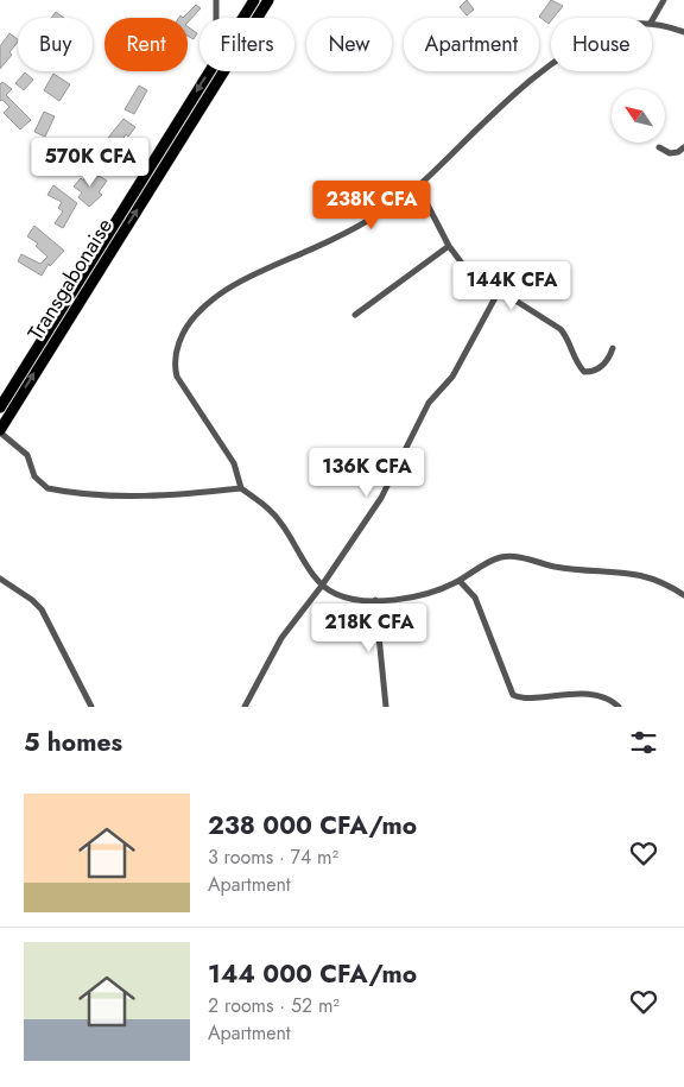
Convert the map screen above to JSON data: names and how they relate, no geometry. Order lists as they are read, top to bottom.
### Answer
{
  "streets": {
    "highway": ["Transgabonaise"]
  },
  "north": "top left",
  "page": {
    "chip": [
      "Buy",
      "Rent",
      "Filters",
      "New",
      "Apartment",
      "House"
    ],
    "price": [
      "570K CFA",
      "238K CFA",
      "144K CFA",
      "136K CFA",
      "218K CFA"
    ],
    "heading": "5 homes",
    "list": [
      {
        "name": "238 000 CFA/mo",
        "note": "3 rooms · 74 m² · Apartment"
      },
      {
        "name": "144 000 CFA/mo",
        "note": "2 rooms · 52 m² · Apartment"
      }
    ]
  }
}
